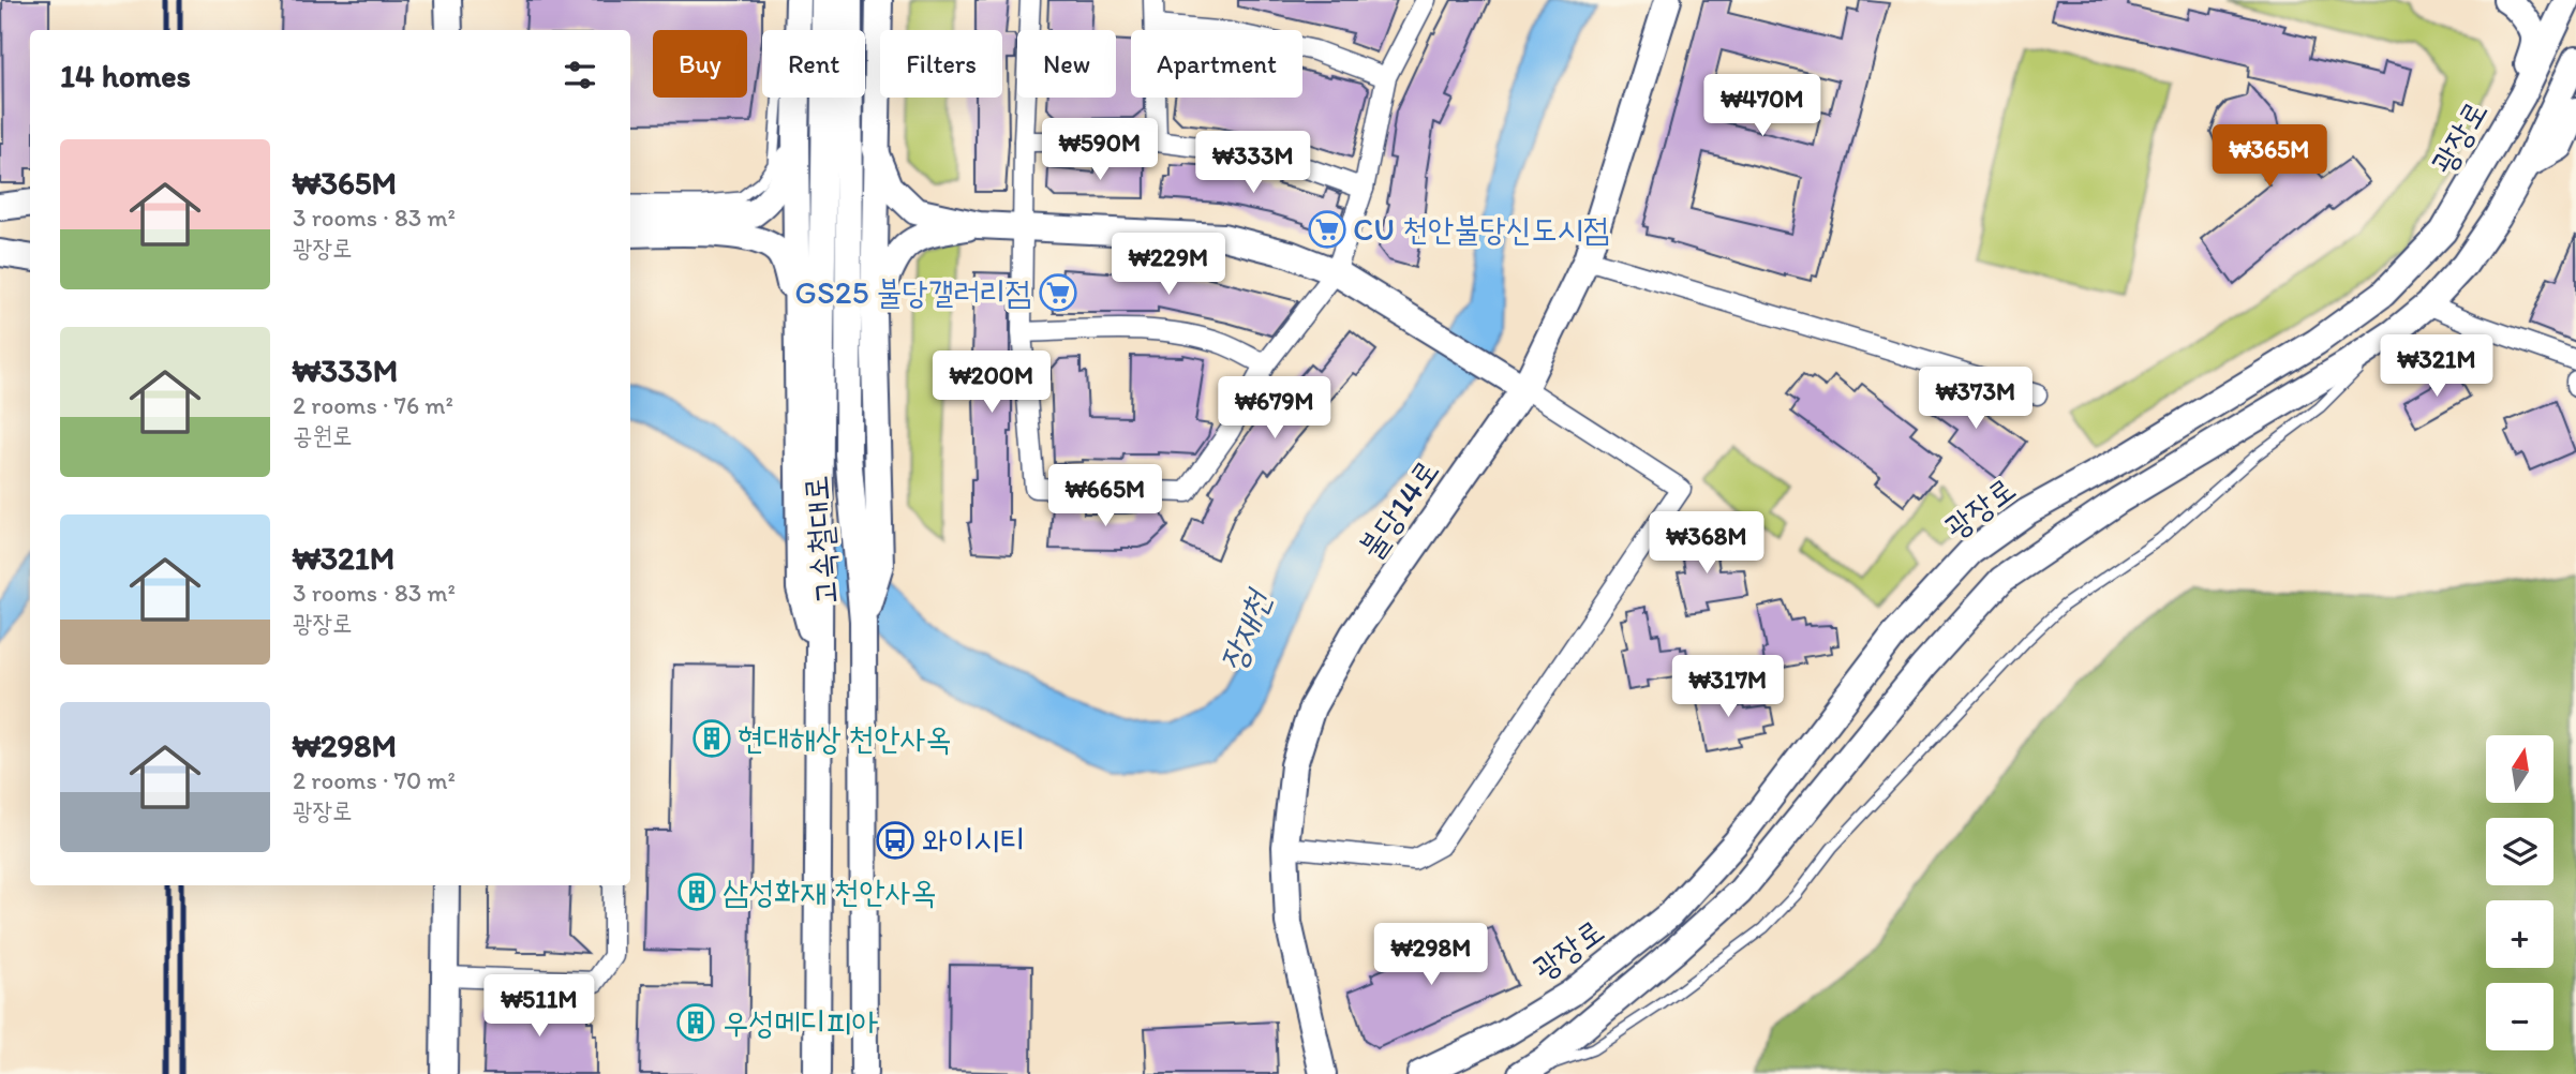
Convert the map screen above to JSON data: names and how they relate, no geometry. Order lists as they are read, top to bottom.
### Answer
{
  "streets": {
    "main road": ["광장로", "불당14로", "고속철대로"]
  },
  "water": ["장재천"],
  "places": {
    "supermarket": ["CU 천안불당신도시점", "GS25 불당갤러리점"],
    "building": ["현대해상 천안사옥", "삼성화재 천안사옥", "우성메디피아"],
    "bus stop": ["와이시티"]
  },
  "north": "top",
  "page": {
    "chip": [
      "Buy",
      "Rent",
      "Filters",
      "New",
      "Apartment"
    ],
    "heading": "14 homes",
    "price": [
      "₩470M",
      "₩590M",
      "₩365M",
      "₩333M",
      "₩229M",
      "₩321M",
      "₩200M",
      "₩373M",
      "₩679M",
      "₩665M",
      "₩368M",
      "₩317M",
      "₩298M",
      "₩511M"
    ],
    "list": [
      {
        "name": "₩365M",
        "note": "3 rooms · 83 m² · 광장로"
      },
      {
        "name": "₩333M",
        "note": "2 rooms · 76 m² · 공원로"
      },
      {
        "name": "₩321M",
        "note": "3 rooms · 83 m² · 광장로"
      },
      {
        "name": "₩298M",
        "note": "2 rooms · 70 m² · 광장로"
      }
    ],
    "map_buttons": ["+", "−"]
  }
}
